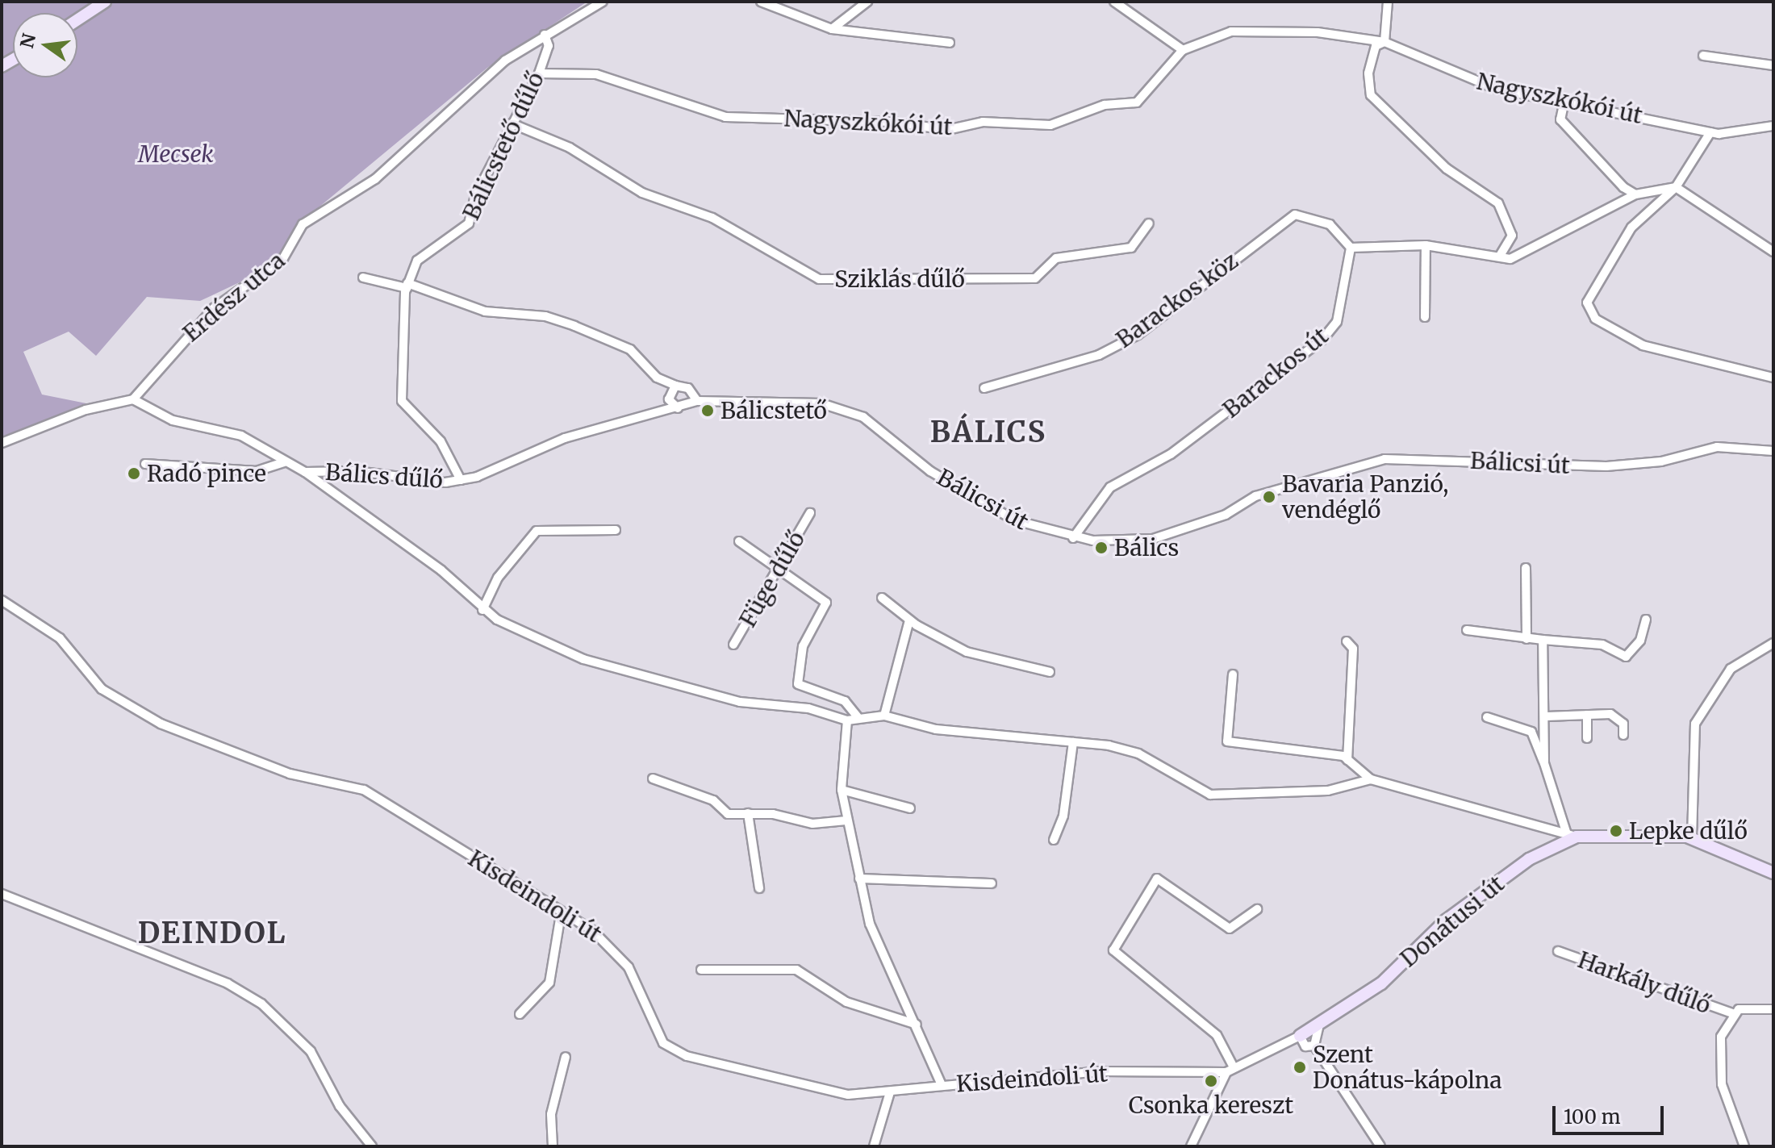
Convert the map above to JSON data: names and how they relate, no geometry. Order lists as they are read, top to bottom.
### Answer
{
  "streets": {
    "street": [
      "Nagyszkókói út",
      "Bálicstető dűlő",
      "Sziklás dűlő",
      "Erdész utca",
      "Barackos köz",
      "Barackos út",
      "Bálicsi út",
      "Bálics dűlő",
      "Füge dűlő",
      "Kisdeindoli út",
      "Donátusi út",
      "Harkály dűlő"
    ]
  },
  "crossings": [
    ["Nagyszkókói út", "Bálicstető dűlő"],
    ["Bálicstető dűlő", "Sziklás dűlő"],
    ["Bálicstető dűlő", "Erdész utca"],
    ["Bálicstető dűlő", "Bálics dűlő"],
    ["Erdész utca", "Bálics dűlő"],
    ["Barackos köz", "Barackos út"],
    ["Barackos út", "Bálicsi út"],
    ["Bálicsi út", "Bálics dűlő"],
    ["Kisdeindoli út", "Donátusi út"]
  ],
  "districts": ["BÁLICS", "DEINDOL"],
  "parks": ["Mecsek"],
  "places": [
    "Bálicstető",
    "Radó pince",
    "Bavaria Panzió, vendéglő",
    "Bálics",
    "Lepke dűlő",
    "Szent Donátus-kápolna",
    "Csonka kereszt"
  ],
  "scale_bar": "100 m",
  "north": "left"
}
